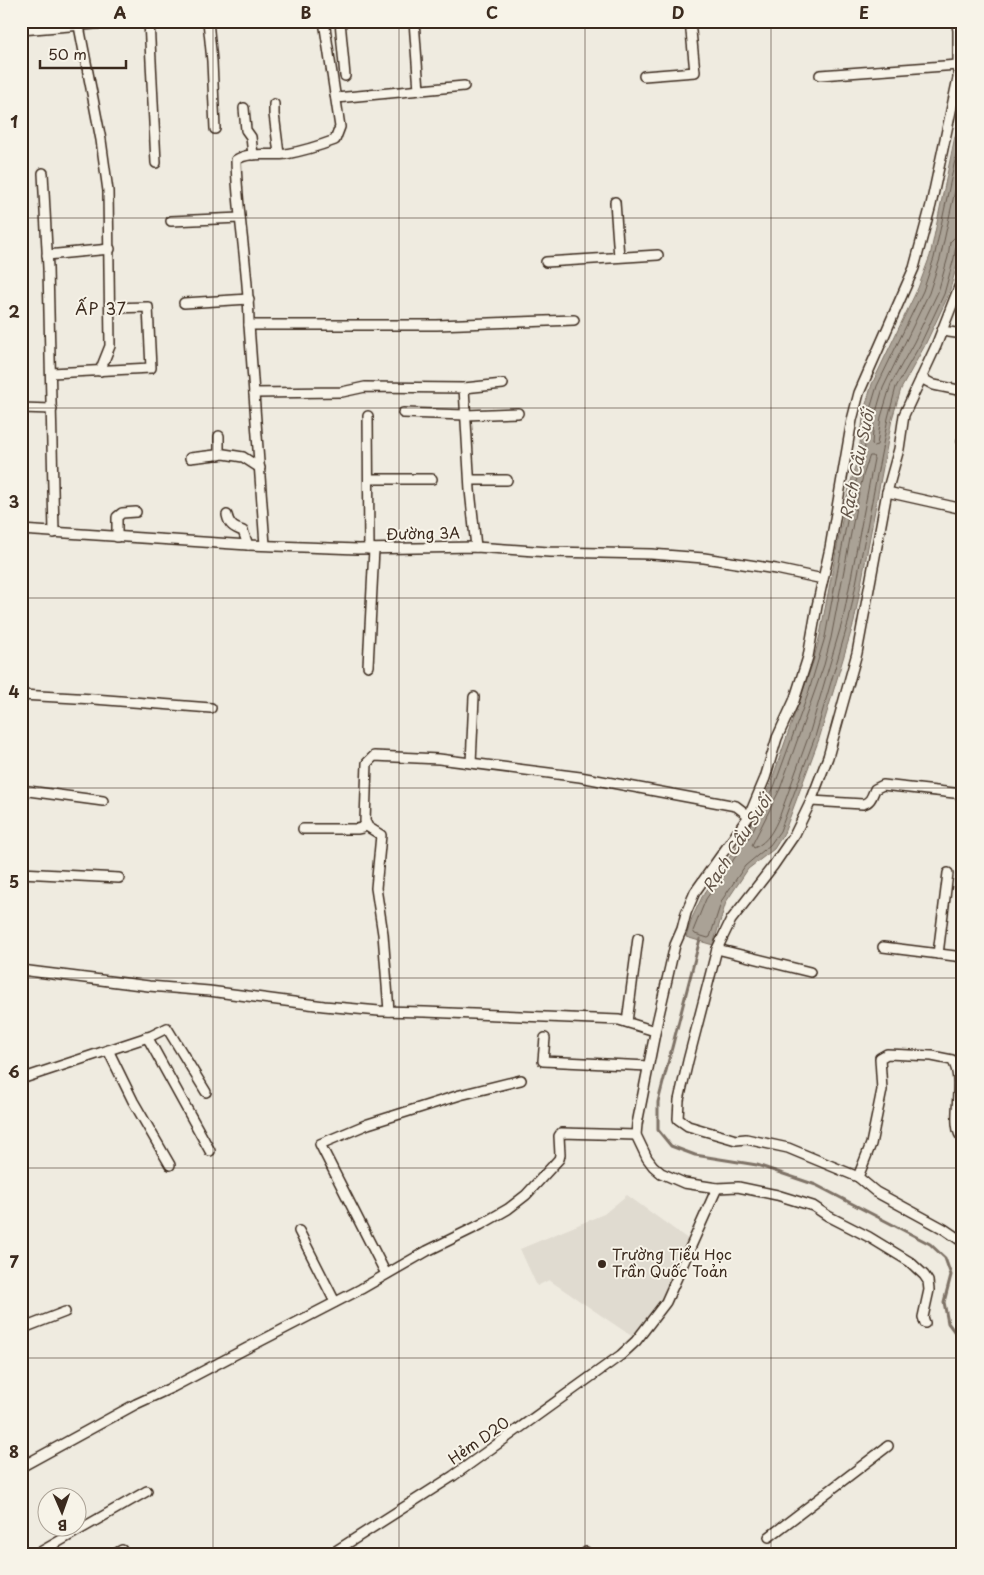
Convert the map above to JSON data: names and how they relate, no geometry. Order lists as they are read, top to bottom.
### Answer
{
  "streets": {
    "street": ["Đường 3A", "Hẻm D20"]
  },
  "districts": ["ẤP 37"],
  "water": ["Rạch Cầu Suối"],
  "places": ["Trường Tiểu Học Trần Quốc Toản"],
  "scale_bar": "50 m",
  "north": "bottom",
  "grid": {
    "columns": [
      "A",
      "B",
      "C",
      "D",
      "E"
    ],
    "rows": [
      "1",
      "2",
      "3",
      "4",
      "5",
      "6",
      "7",
      "8"
    ]
  }
}
